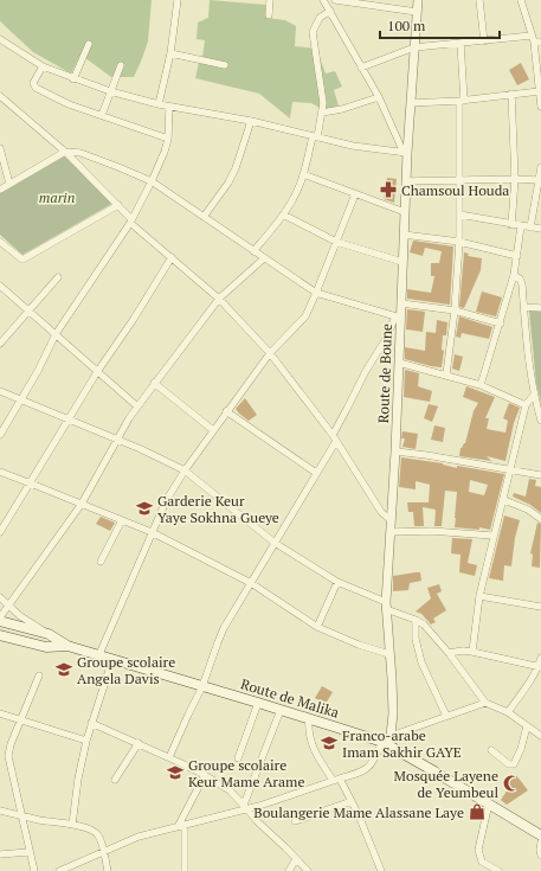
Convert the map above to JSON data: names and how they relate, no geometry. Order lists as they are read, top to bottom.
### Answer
{
  "streets": {
    "main road": ["Route de Malika"],
    "street": ["Route de Boune"]
  },
  "crossings": [
    ["Route de Boune", "Route de Malika"]
  ],
  "parks": ["marin"],
  "places": {
    "pharmacy": ["Chamsoul Houda"],
    "school or university": [
      "Garderie Keur Yaye Sokhna Gueye",
      "Groupe scolaire Angela Davis",
      "Franco-arabe Imam Sakhir GAYE",
      "Groupe scolaire Keur Mame Arame"
    ],
    "mosque": ["Mosquée Layene de Yeumbeul"],
    "shop": ["Boulangerie Mame Alassane Laye"]
  },
  "scale_bar": "100 m"
}
